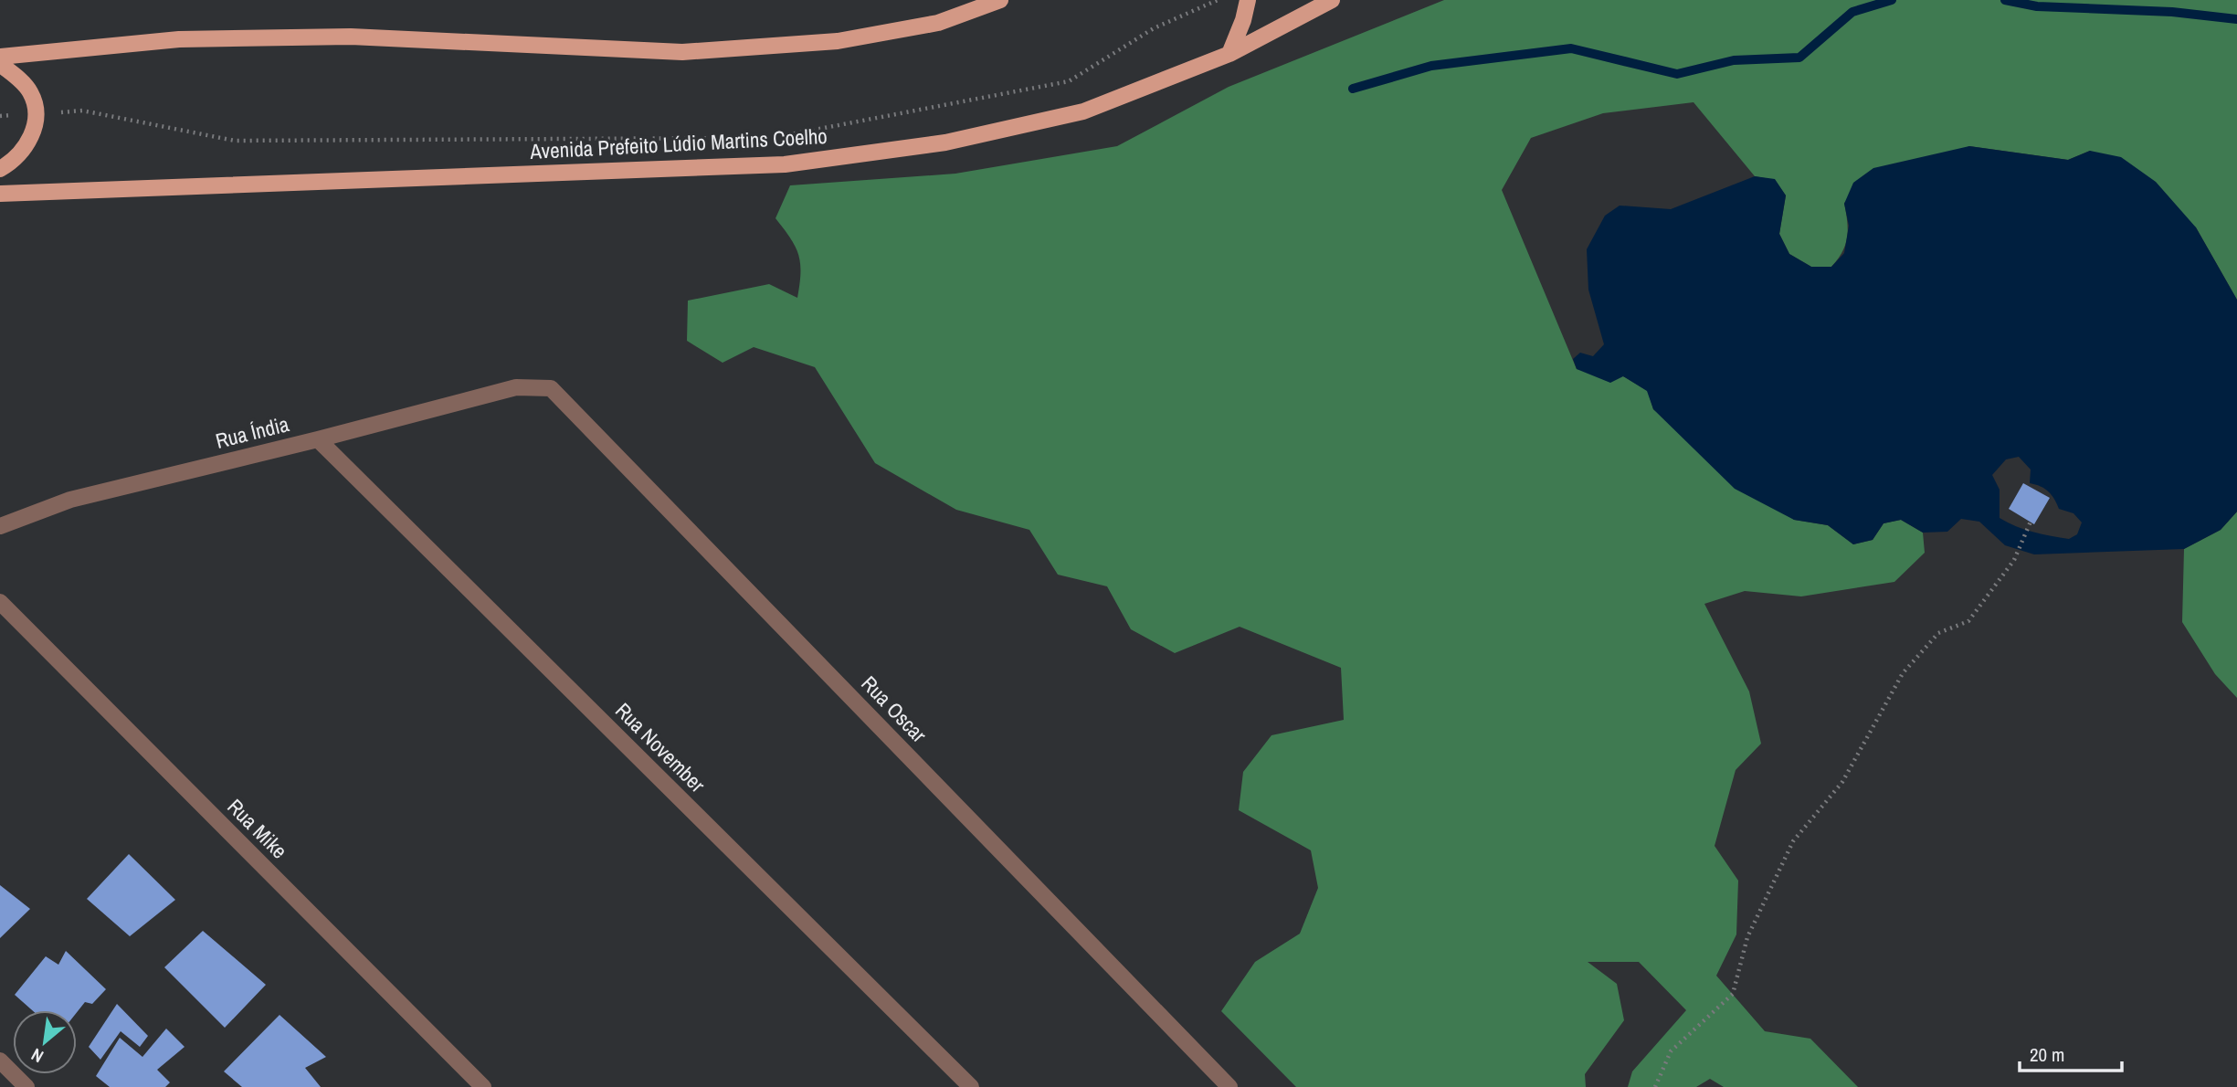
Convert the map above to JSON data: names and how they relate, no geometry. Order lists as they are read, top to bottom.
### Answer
{
  "streets": {
    "main road": ["Avenida Prefeito Lúdio Martins Coelho"],
    "street": [
      "Rua Índia",
      "Rua Oscar",
      "Rua November",
      "Rua Mike"
    ]
  },
  "crossings": [
    ["Rua Índia", "Rua Oscar"],
    ["Rua Índia", "Rua November"]
  ],
  "scale_bar": "20 m",
  "north": "bottom left"
}
